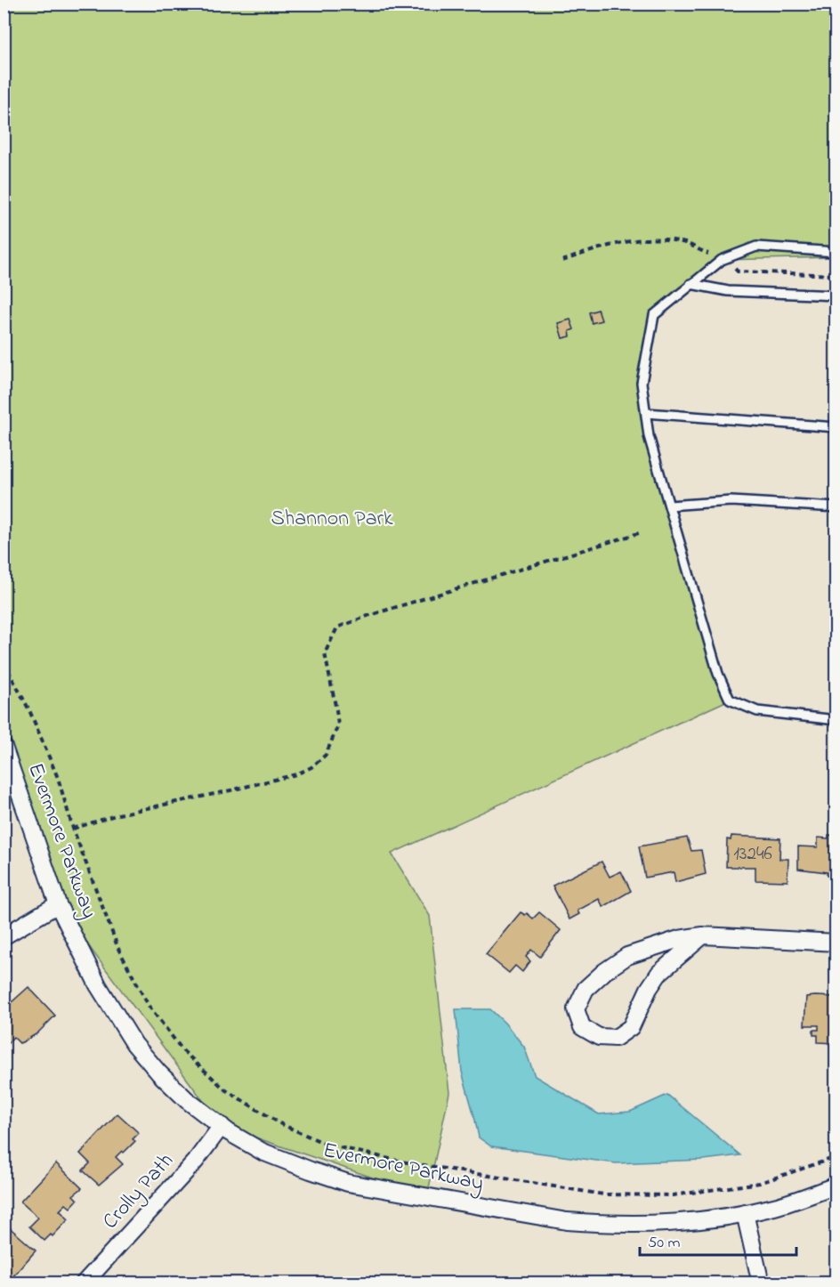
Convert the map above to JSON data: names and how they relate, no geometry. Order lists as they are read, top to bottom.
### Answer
{
  "streets": {
    "street": ["Evermore Parkway", "Crolly Path"]
  },
  "crossings": [
    ["Evermore Parkway", "Crolly Path"]
  ],
  "parks": ["Shannon Park"],
  "house_numbers": ["13246"],
  "scale_bar": "50 m"
}
